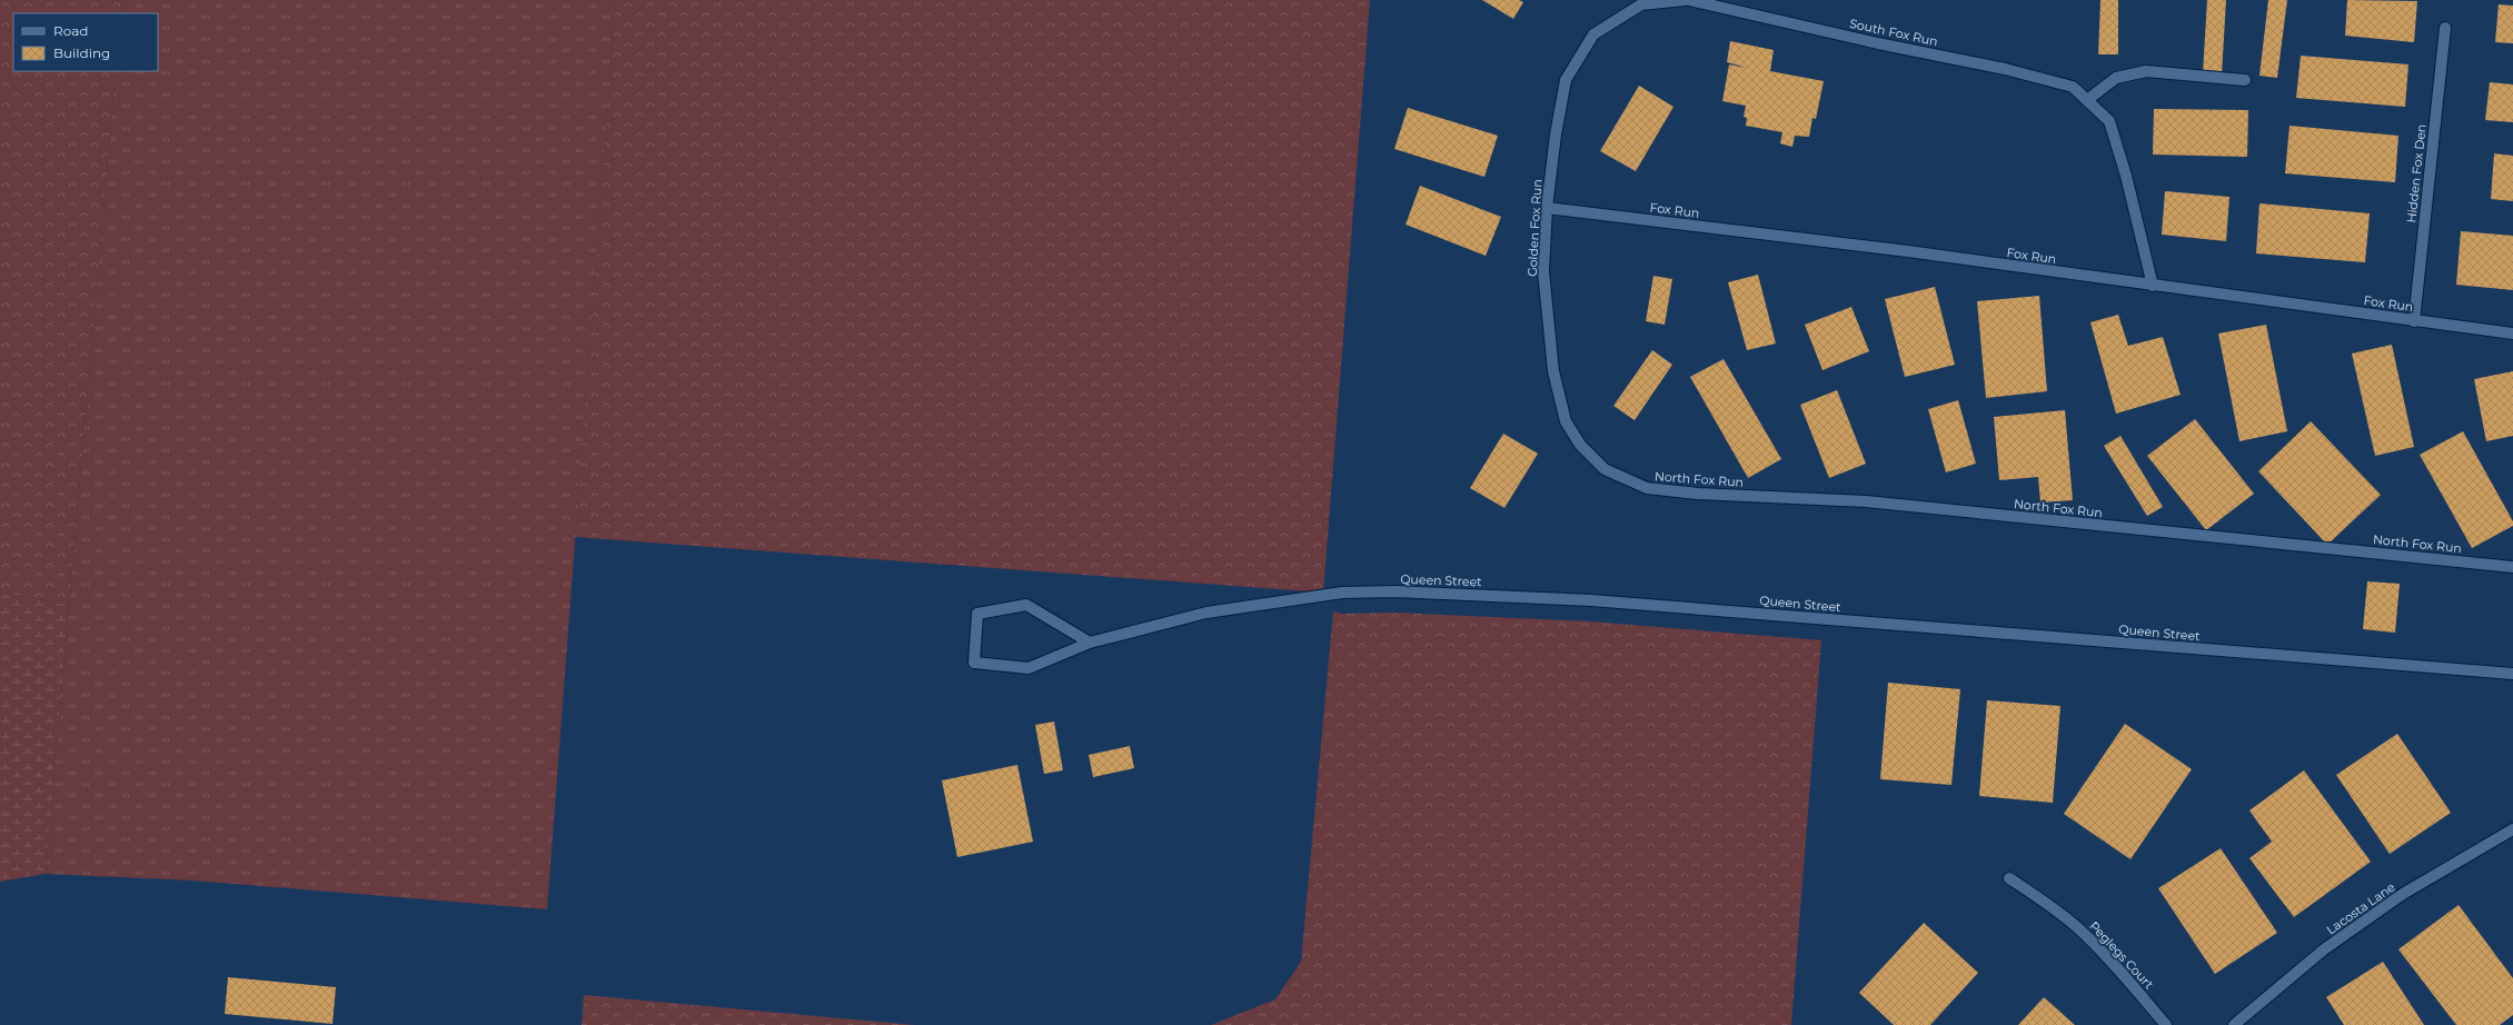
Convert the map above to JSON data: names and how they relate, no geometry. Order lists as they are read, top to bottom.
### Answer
{
  "streets": {
    "street": [
      "South Fox Run",
      "Hidden Fox Den",
      "Fox Run",
      "Golden Fox Run",
      "North Fox Run",
      "Queen Street",
      "Lacosta Lane",
      "Peglegs Court"
    ]
  },
  "crossings": [
    ["South Fox Run", "Fox Run"],
    ["Hidden Fox Den", "Fox Run"],
    ["Fox Run", "Golden Fox Run"],
    ["Golden Fox Run", "North Fox Run"]
  ],
  "legend": ["Road", "Building"]
}
